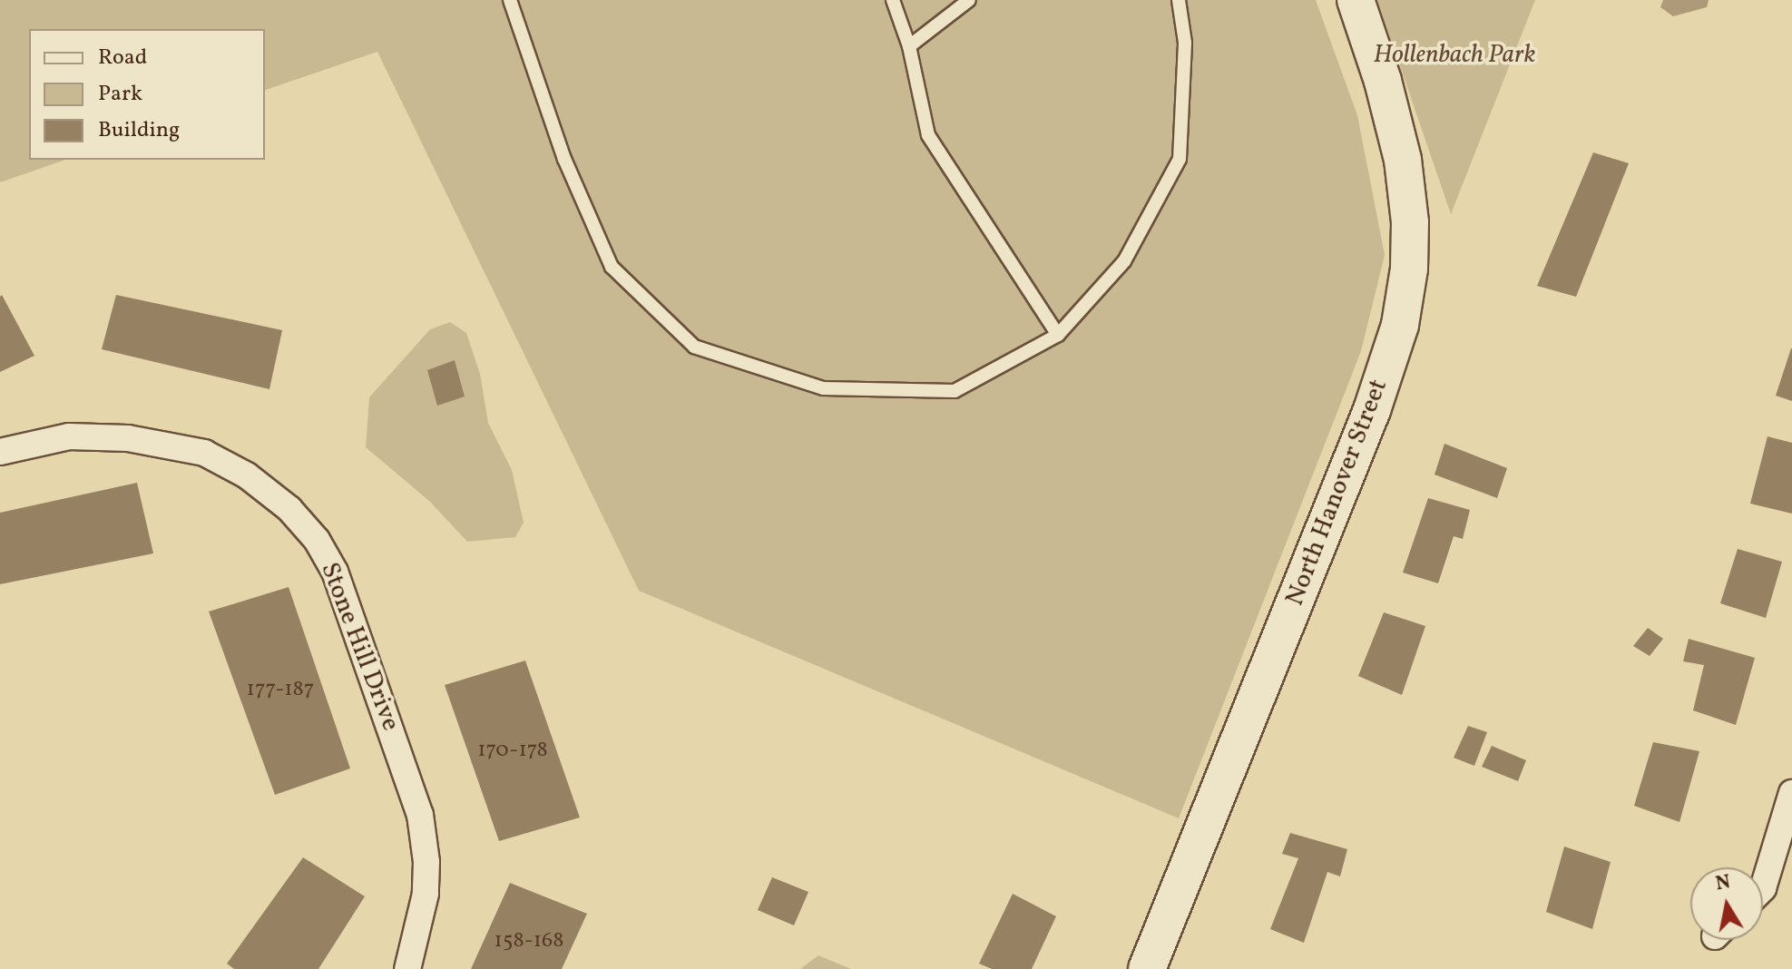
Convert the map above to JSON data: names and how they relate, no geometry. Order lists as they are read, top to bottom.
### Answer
{
  "streets": {
    "street": ["North Hanover Street", "Stone Hill Drive"]
  },
  "parks": ["Hollenbach Park"],
  "house_numbers": ["177-187", "170-178", "158-168"],
  "legend": ["Road", "Park", "Building"],
  "north": "top"
}
